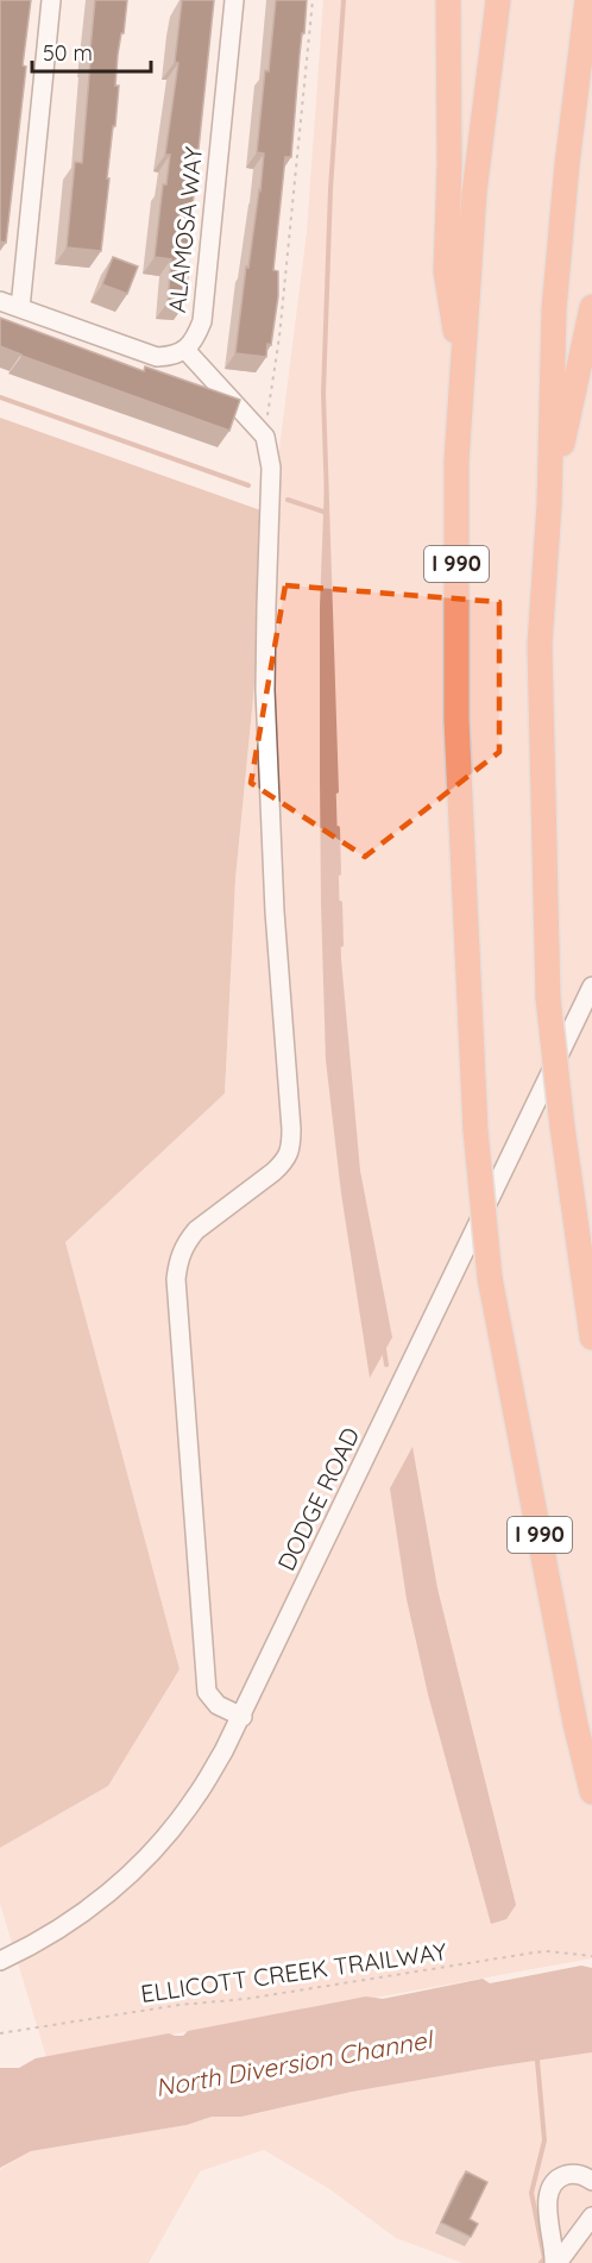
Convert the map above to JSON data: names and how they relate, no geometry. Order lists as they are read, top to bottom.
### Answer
{
  "streets": {
    "highway": ["I 990"],
    "street": ["ALAMOSA WAY", "DODGE ROAD"],
    "path": ["ELLICOTT CREEK TRAILWAY"]
  },
  "water": ["North Diversion Channel"],
  "scale_bar": "50 m"
}
